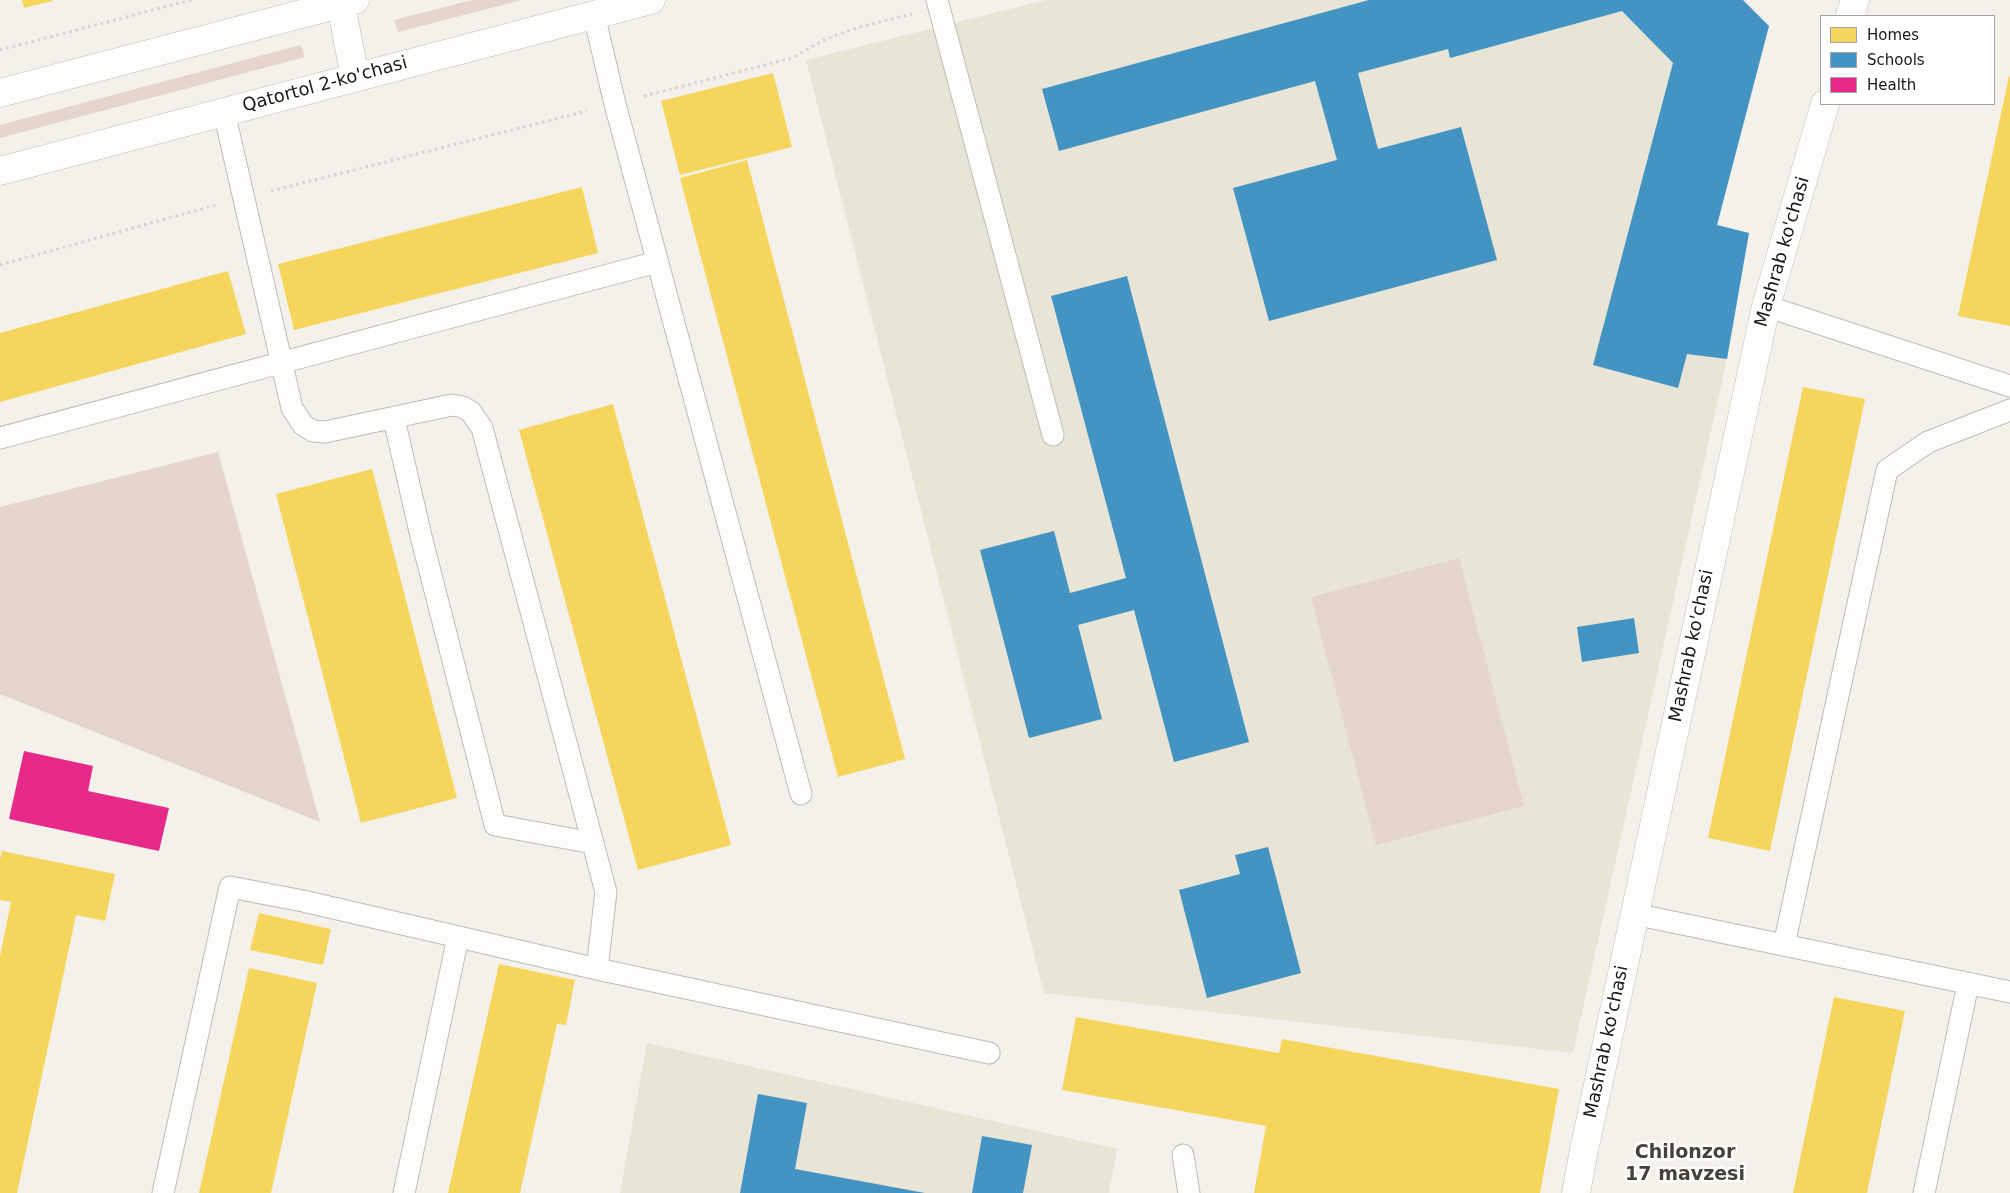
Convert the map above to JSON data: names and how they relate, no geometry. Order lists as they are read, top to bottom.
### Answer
{
  "streets": {
    "street": ["Qatortol 2-ko'chasi", "Mashrab ko'chasi"]
  },
  "districts": ["Chilonzor 17 mavzesi"],
  "legend": ["Homes", "Schools", "Health"]
}
